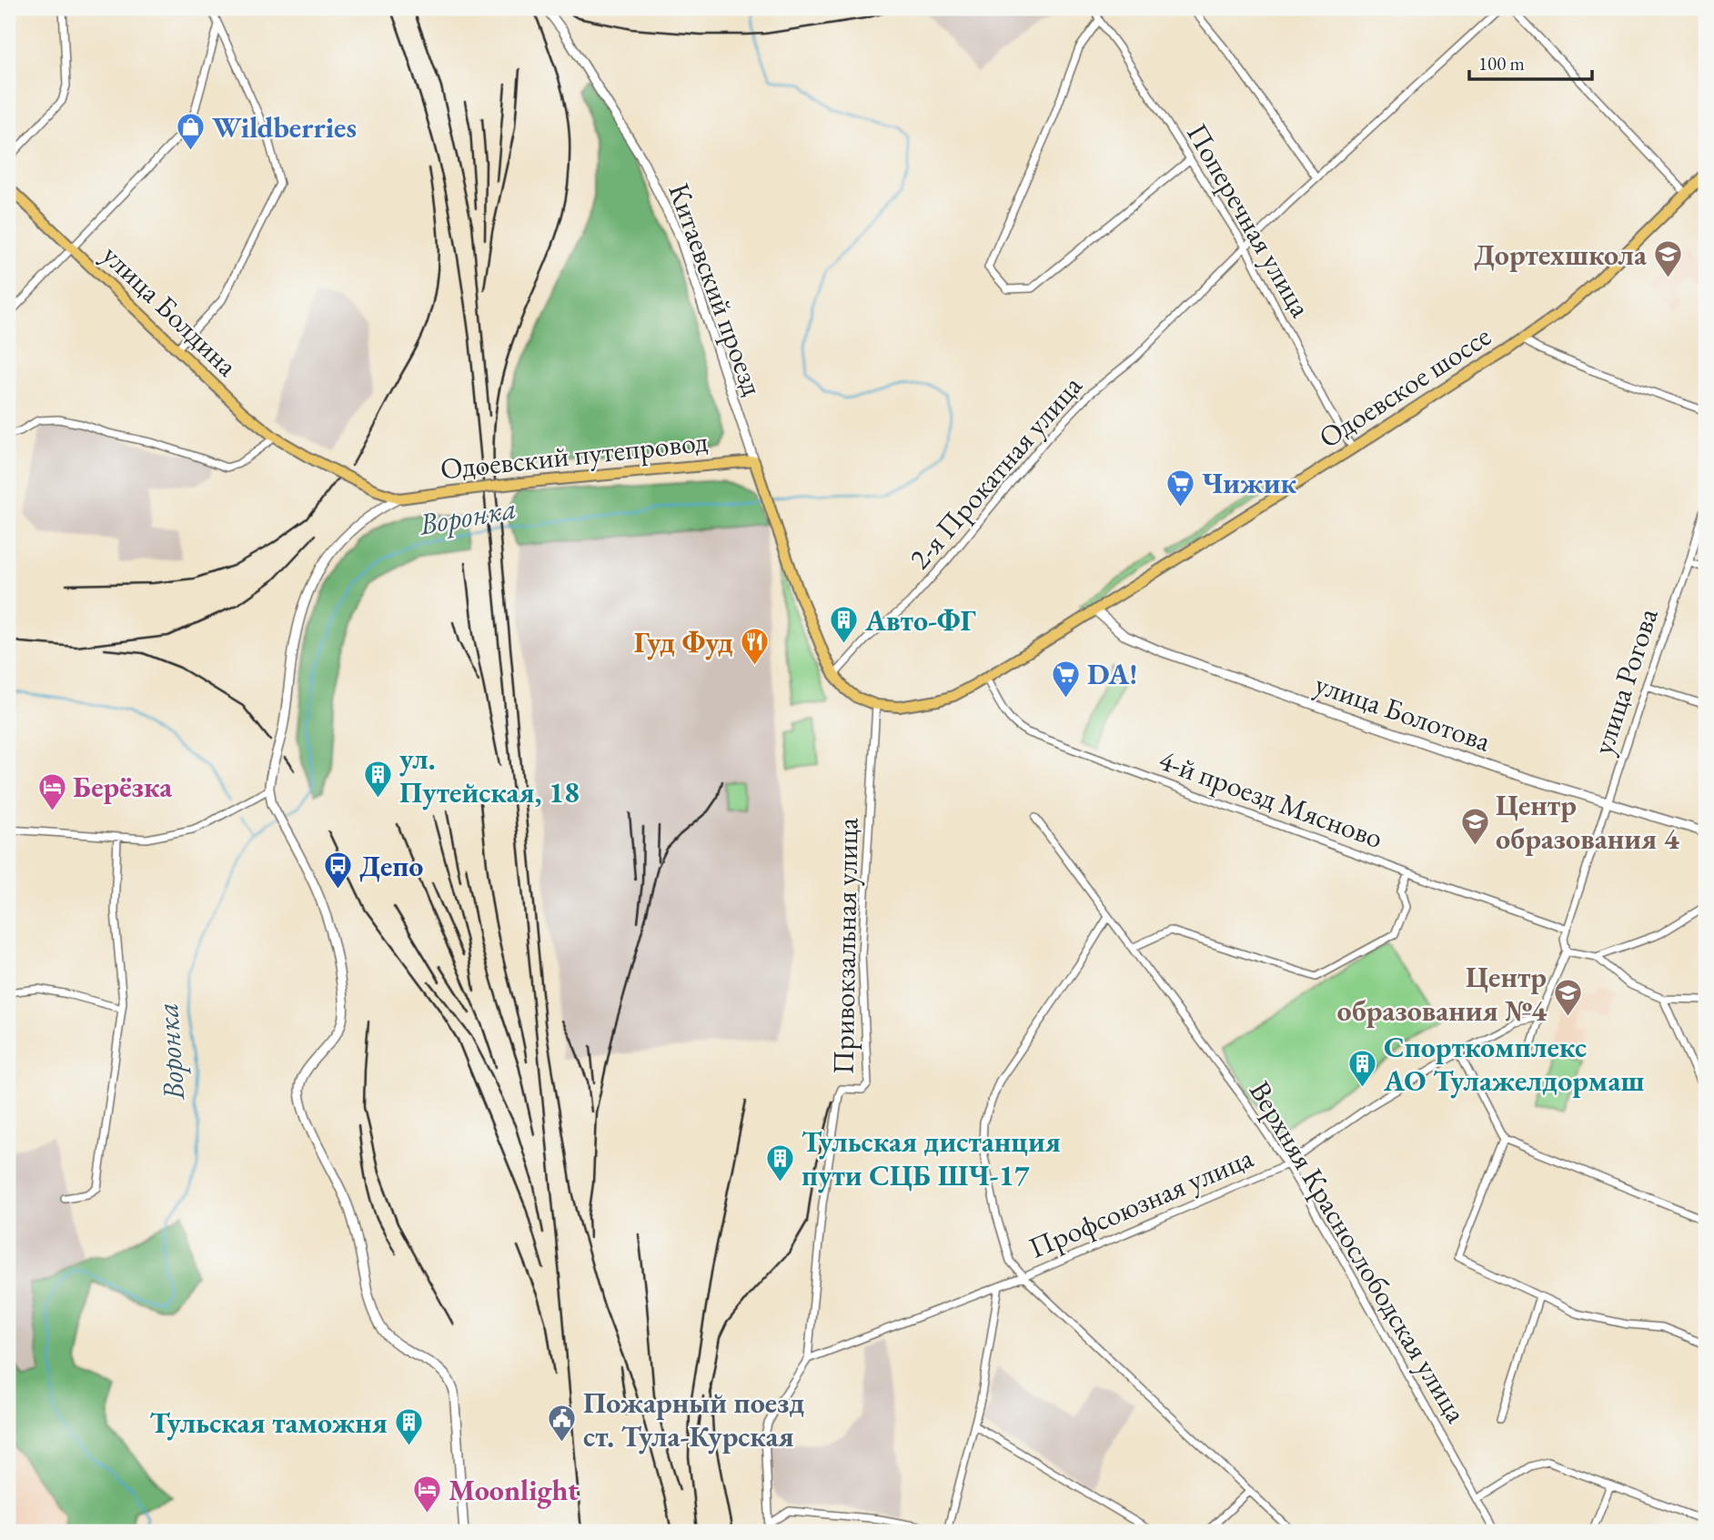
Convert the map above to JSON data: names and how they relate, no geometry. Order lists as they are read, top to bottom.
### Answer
{
  "streets": {
    "main road": ["улица Болдина", "Одоевское шоссе", "Одоевский путепровод"],
    "street": [
      "Поперечная улица",
      "Китаевский проезд",
      "2-я Прокатная улица",
      "улица Рогова",
      "улица Болотова",
      "4-й проезд Мясново",
      "Привокзальная улица",
      "Профсоюзная улица",
      "Верхняя Краснослободская улица"
    ]
  },
  "crossings": [
    ["Поперечная улица", "Одоевское шоссе"],
    ["Поперечная улица", "2-я Прокатная улица"],
    ["Китаевский проезд", "Одоевское шоссе"],
    ["Китаевский проезд", "Одоевский путепровод"],
    ["улица Болдина", "Одоевский путепровод"],
    ["Одоевское шоссе", "Одоевский путепровод"],
    ["Одоевское шоссе", "2-я Прокатная улица"],
    ["Одоевское шоссе", "улица Болотова"],
    ["Одоевское шоссе", "4-й проезд Мясново"],
    ["Одоевское шоссе", "Привокзальная улица"],
    ["улица Рогова", "улица Болотова"],
    ["улица Рогова", "4-й проезд Мясново"],
    ["улица Рогова", "Профсоюзная улица"],
    ["Привокзальная улица", "Профсоюзная улица"],
    ["Профсоюзная улица", "Верхняя Краснослободская улица"]
  ],
  "water": ["Воронка"],
  "places": {
    "shop": ["Wildberries"],
    "school or university": ["Дортехшкола", "Центр образования 4", "Центр образования №4"],
    "supermarket": ["Чижик", "DA!"],
    "building": [
      "Авто-ФГ",
      "ул. Путейская, 18",
      "Спорткомплекс АО Тулажелдормаш",
      "Тульская дистанция пути СЦБ ШЧ-17",
      "Тульская таможня"
    ],
    "restaurant": ["Гуд Фуд"],
    "hotel": ["Берёзка", "Moonlight"],
    "bus stop": ["Депо"],
    "public building": ["Пожарный поезд ст. Тула-Курская"]
  },
  "scale_bar": "100 m"
}
